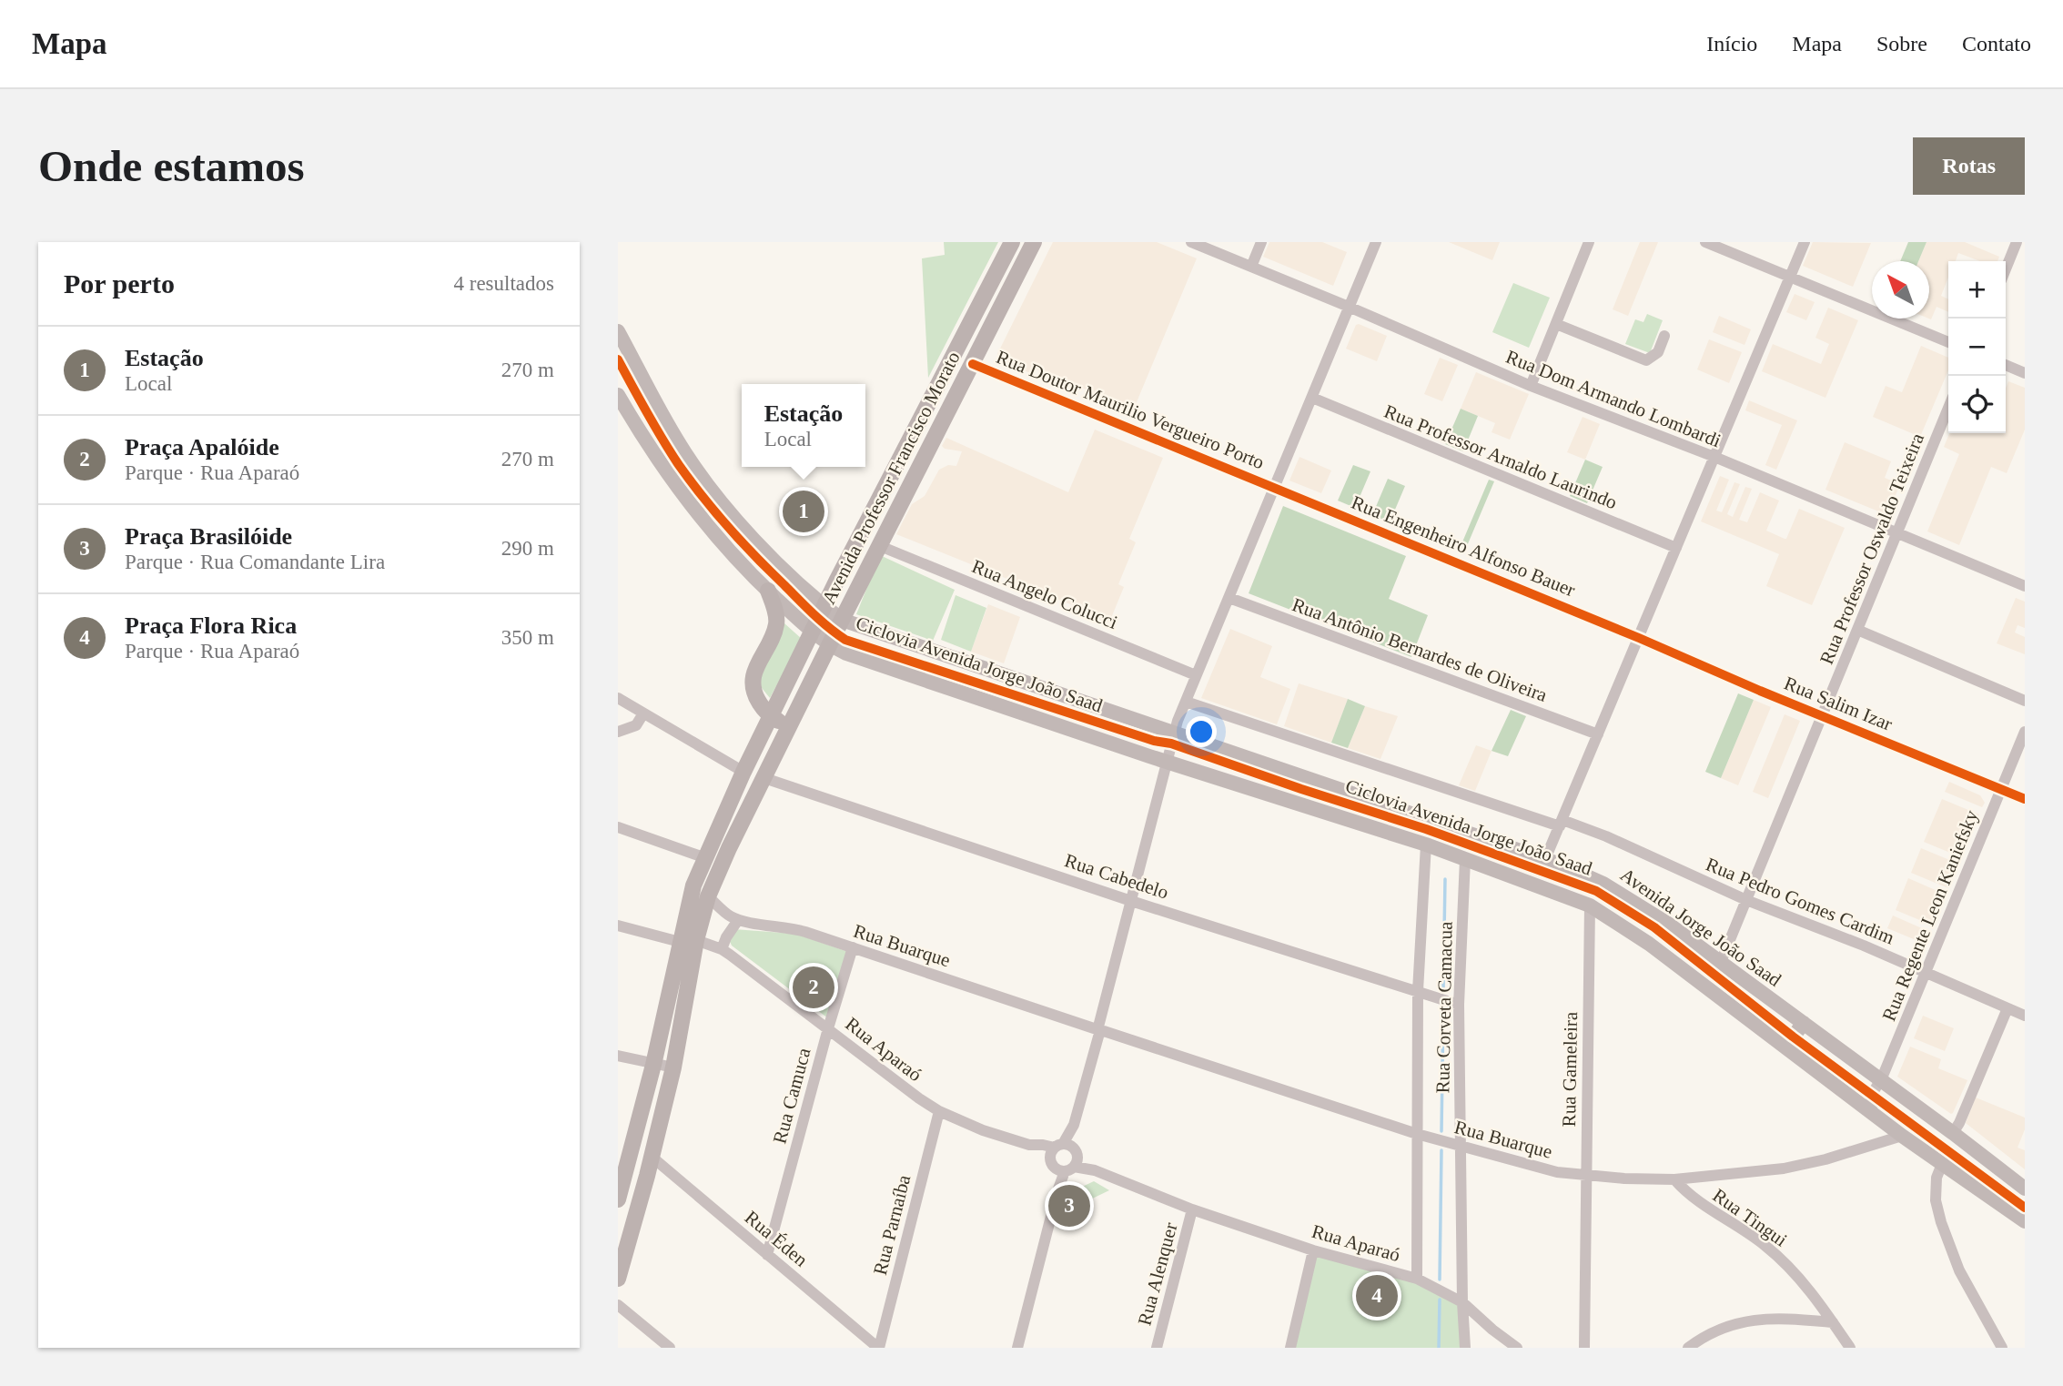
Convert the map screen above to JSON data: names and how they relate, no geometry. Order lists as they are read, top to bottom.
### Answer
{
  "streets": {
    "highway": ["Avenida Professor Francisco Morato"],
    "main road": ["Avenida Jorge João Saad"],
    "street": [
      "Rua Dom Armando Lombardi",
      "Rua Doutor Maurilio Vergueiro Porto",
      "Rua Professor Arnaldo Laurindo",
      "Rua Engenheiro Alfonso Bauer",
      "Rua Professor Oswaldo Teixeira",
      "Rua Angelo Colucci",
      "Rua Antônio Bernardes de Oliveira",
      "Rua Salim Izar",
      "Rua Cabedelo",
      "Rua Pedro Gomes Cardim",
      "Rua Regente Leon Kaniefsky",
      "Rua Buarque",
      "Rua Corveta Camacua",
      "Rua Aparaó",
      "Rua Gameleira",
      "Rua Camuca",
      "Rua Tingui",
      "Rua Parnaíba",
      "Rua Éden",
      "Rua Alenquer"
    ],
    "cycle path": ["Ciclovia Avenida Jorge João Saad"]
  },
  "crossings": [
    ["Rua Dom Armando Lombardi", "Rua Professor Oswaldo Teixeira"],
    ["Rua Doutor Maurilio Vergueiro Porto", "Avenida Professor Francisco Morato"],
    ["Rua Doutor Maurilio Vergueiro Porto", "Rua Engenheiro Alfonso Bauer"],
    ["Avenida Professor Francisco Morato", "Rua Angelo Colucci"],
    ["Avenida Professor Francisco Morato", "Rua Cabedelo"],
    ["Avenida Professor Francisco Morato", "Avenida Jorge João Saad"],
    ["Avenida Professor Francisco Morato", "Rua Buarque"],
    ["Avenida Professor Francisco Morato", "Rua Aparaó"],
    ["Avenida Professor Francisco Morato", "Rua Éden"],
    ["Rua Engenheiro Alfonso Bauer", "Rua Salim Izar"],
    ["Rua Professor Oswaldo Teixeira", "Rua Salim Izar"],
    ["Rua Professor Oswaldo Teixeira", "Rua Pedro Gomes Cardim"],
    ["Rua Professor Oswaldo Teixeira", "Avenida Jorge João Saad"],
    ["Rua Salim Izar", "Rua Regente Leon Kaniefsky"],
    ["Rua Cabedelo", "Rua Corveta Camacua"],
    ["Rua Pedro Gomes Cardim", "Rua Regente Leon Kaniefsky"],
    ["Rua Regente Leon Kaniefsky", "Avenida Jorge João Saad"],
    ["Rua Buarque", "Rua Corveta Camacua"],
    ["Rua Buarque", "Rua Gameleira"],
    ["Rua Buarque", "Rua Camuca"],
    ["Rua Buarque", "Rua Tingui"],
    ["Rua Corveta Camacua", "Rua Aparaó"],
    ["Rua Aparaó", "Rua Camuca"],
    ["Rua Aparaó", "Rua Parnaíba"],
    ["Rua Aparaó", "Rua Alenquer"],
    ["Rua Camuca", "Rua Éden"],
    ["Rua Parnaíba", "Rua Éden"]
  ],
  "north": "top left",
  "page": {
    "header": "Mapa",
    "nav": [
      "Início",
      "Mapa",
      "Sobre",
      "Contato"
    ],
    "buttons": "Rotas",
    "title": "Onde estamos",
    "heading": ["Por perto", "4 resultados"],
    "map_buttons": ["+", "−"],
    "list": [
      {
        "mark": "1",
        "name": "Estação",
        "note": "Local",
        "value": "270 m"
      },
      {
        "mark": "2",
        "name": "Praça Apalóide",
        "note": "Parque · Rua Aparaó",
        "value": "270 m"
      },
      {
        "mark": "3",
        "name": "Praça Brasilóide",
        "note": "Parque · Rua Comandante Lira",
        "value": "290 m"
      },
      {
        "mark": "4",
        "name": "Praça Flora Rica",
        "note": "Parque · Rua Aparaó",
        "value": "350 m"
      }
    ],
    "popup": ["Estação", "Local"],
    "pins": [
      "1",
      "2",
      "3",
      "4"
    ]
  }
}
